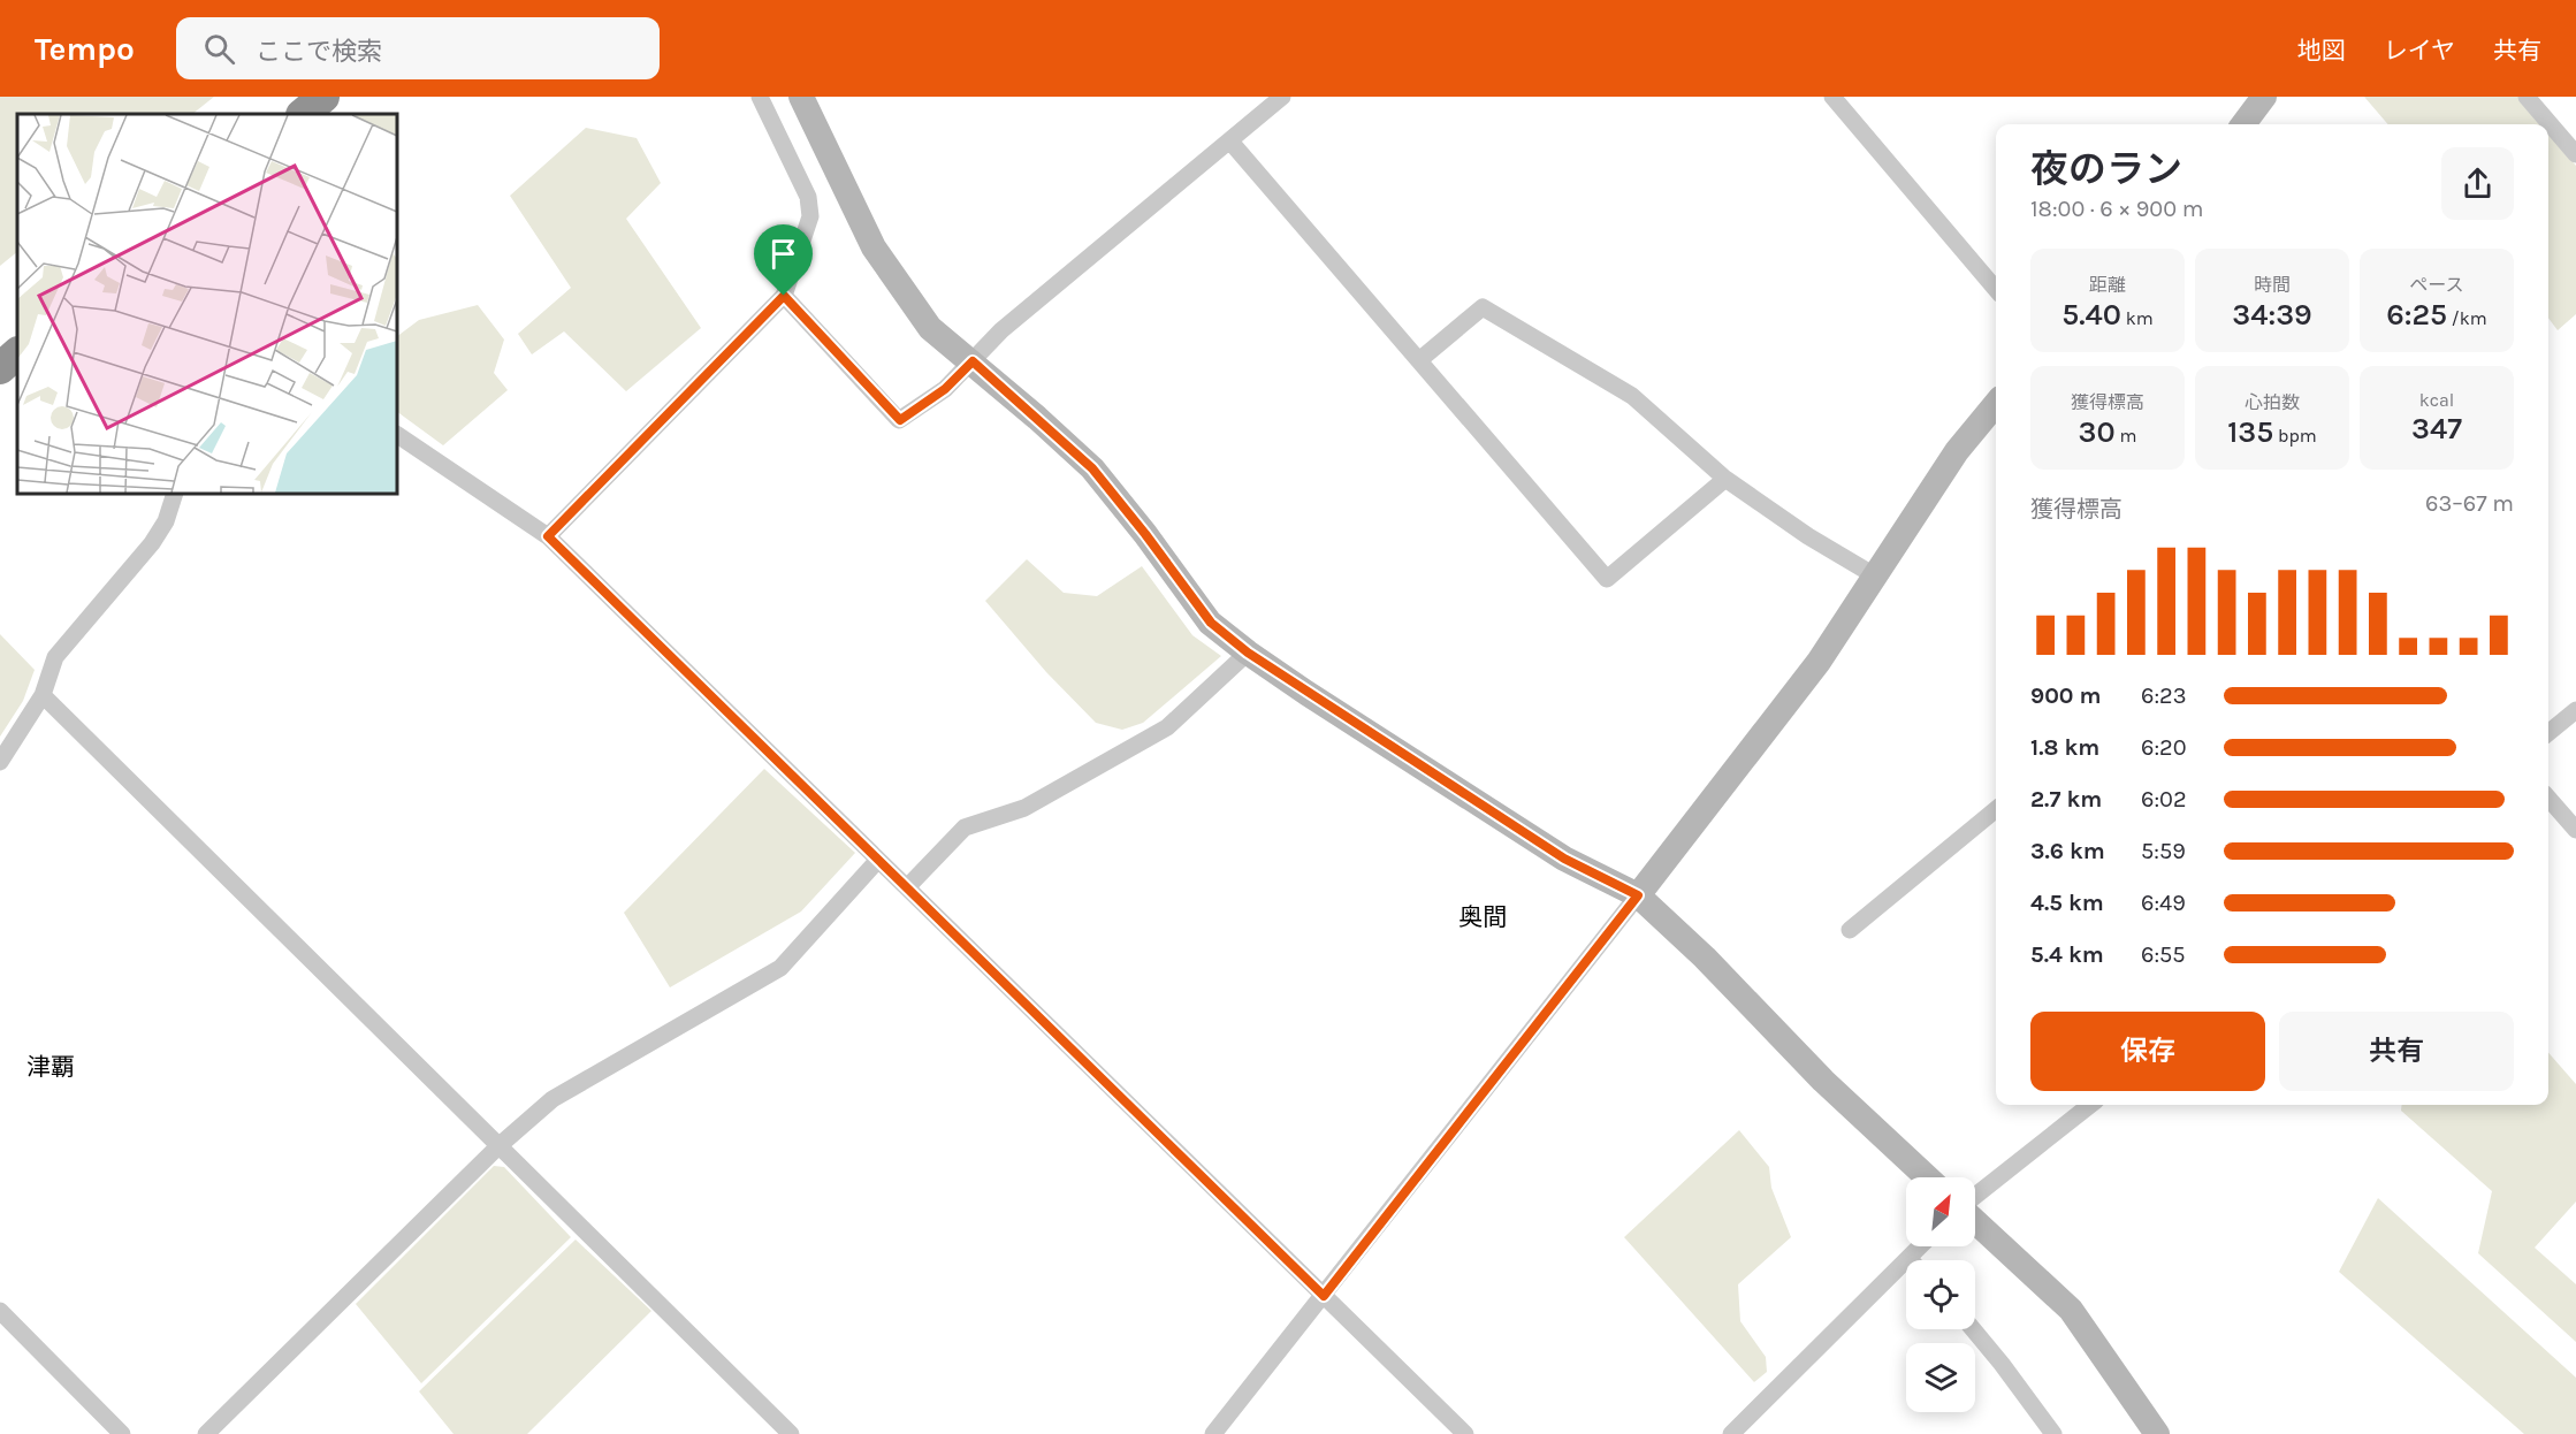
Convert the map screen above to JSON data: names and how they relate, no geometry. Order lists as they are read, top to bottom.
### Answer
{
  "districts": ["奥間", "津覇"],
  "north": "top right",
  "page": {
    "header": "Tempo",
    "search": "ここで検索",
    "nav": ["地図", "レイヤ", "共有"],
    "heading": ["夜のラン", "18:00 · 6 × 900 m"],
    "stats": [
      ["距離", "5.40 km"],
      ["時間", "34:39"],
      ["ペース", "6:25 /km"],
      ["獲得標高", "30 m"],
      ["心拍数", "135 bpm"],
      ["kcal", "347"]
    ],
    "chart": ["獲得標高", "63–67 m"],
    "list": [
      {
        "name": "900 m",
        "note": "6:23"
      },
      {
        "name": "1.8 km",
        "note": "6:20"
      },
      {
        "name": "2.7 km",
        "note": "6:02"
      },
      {
        "name": "3.6 km",
        "note": "5:59"
      },
      {
        "name": "4.5 km",
        "note": "6:49"
      },
      {
        "name": "5.4 km",
        "note": "6:55"
      }
    ],
    "buttons": ["保存", "共有"]
  }
}
